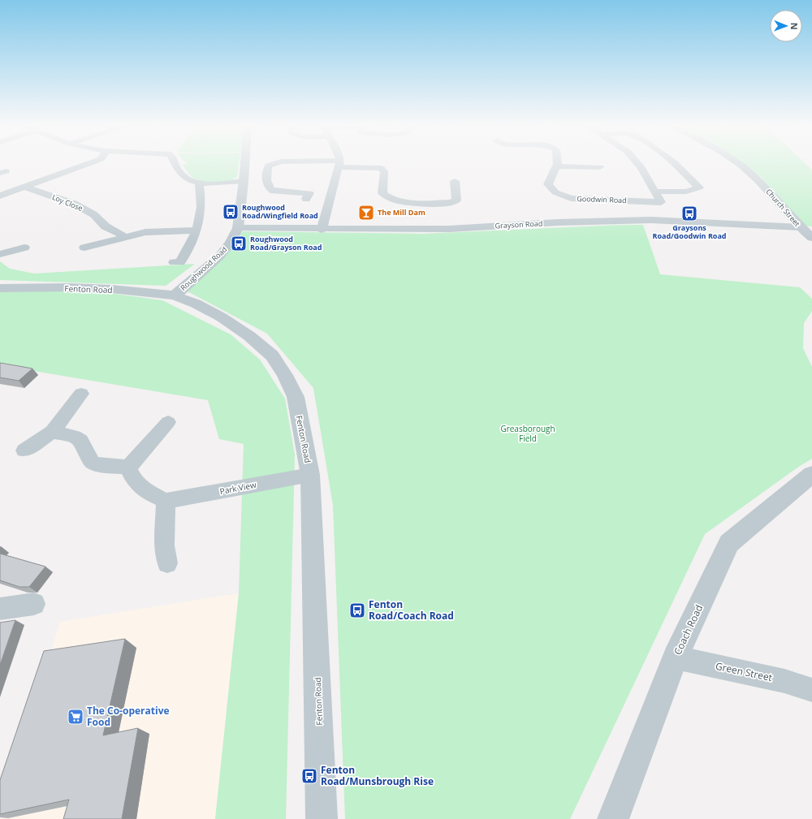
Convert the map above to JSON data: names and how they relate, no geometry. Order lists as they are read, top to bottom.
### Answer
{
  "streets": {
    "street": [
      "Goodwin Road",
      "Loy Close",
      "Church Street",
      "Grayson Road",
      "Roughwood Road",
      "Fenton Road",
      "Park View",
      "Coach Road",
      "Green Street"
    ]
  },
  "crossings": [
    ["Church Street", "Grayson Road"],
    ["Grayson Road", "Roughwood Road"],
    ["Roughwood Road", "Fenton Road"],
    ["Fenton Road", "Park View"],
    ["Coach Road", "Green Street"]
  ],
  "parks": ["Greasborough Field"],
  "places": {
    "bus stop": [
      "Roughwood Road/Wingfield Road",
      "Graysons Road/Goodwin Road",
      "Roughwood Road/Grayson Road",
      "Fenton Road/Coach Road",
      "Fenton Road/Munsbrough Rise"
    ],
    "bar": ["The Mill Dam"],
    "supermarket": ["The Co-operative Food"]
  },
  "north": "right"
}
